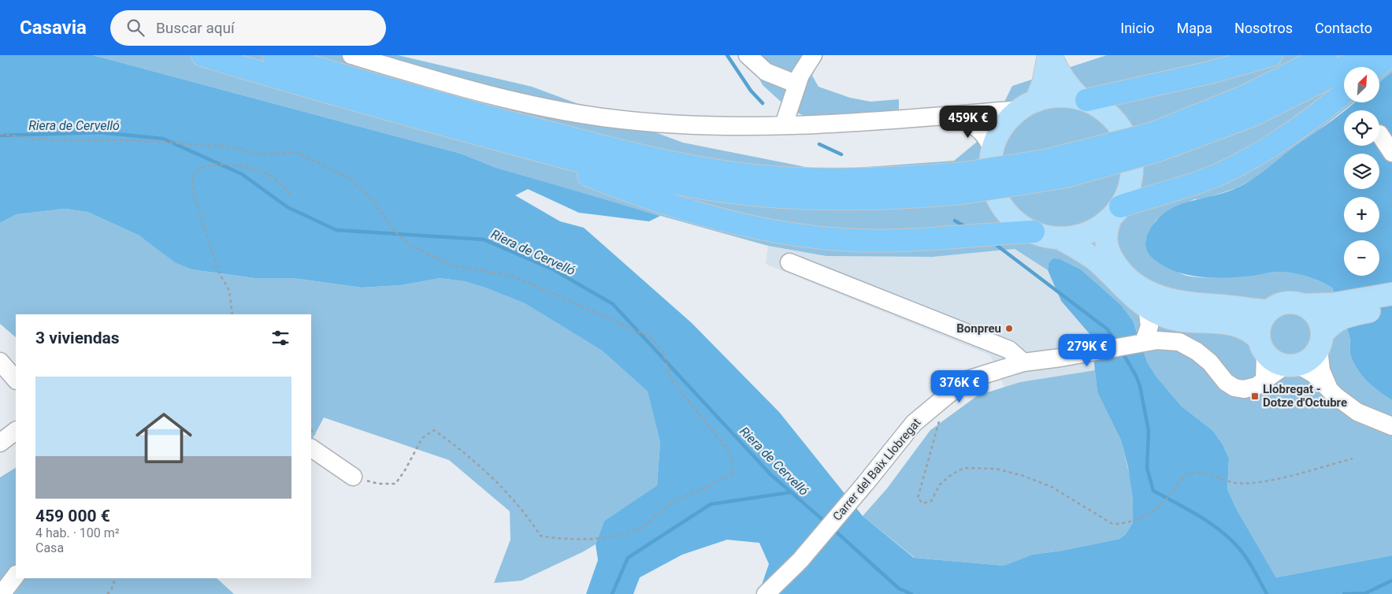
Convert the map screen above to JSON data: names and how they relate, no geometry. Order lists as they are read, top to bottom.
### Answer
{
  "streets": {
    "street": ["Carrer del Baix Llobregat"]
  },
  "water": ["Riera de Cervelló"],
  "places": {
    "other": ["Bonpreu"],
    "transit": ["Llobregat - Dotze d'Octubre"]
  },
  "north": "top right",
  "page": {
    "header": "Casavia",
    "search": "Buscar aquí",
    "nav": [
      "Inicio",
      "Mapa",
      "Nosotros",
      "Contacto"
    ],
    "map_buttons": ["+", "−"],
    "price": ["459K €", "279K €", "376K €"],
    "heading": "3 viviendas",
    "list": [
      {
        "name": "459 000 €",
        "note": "4 hab. · 100 m² · Casa"
      }
    ]
  }
}
